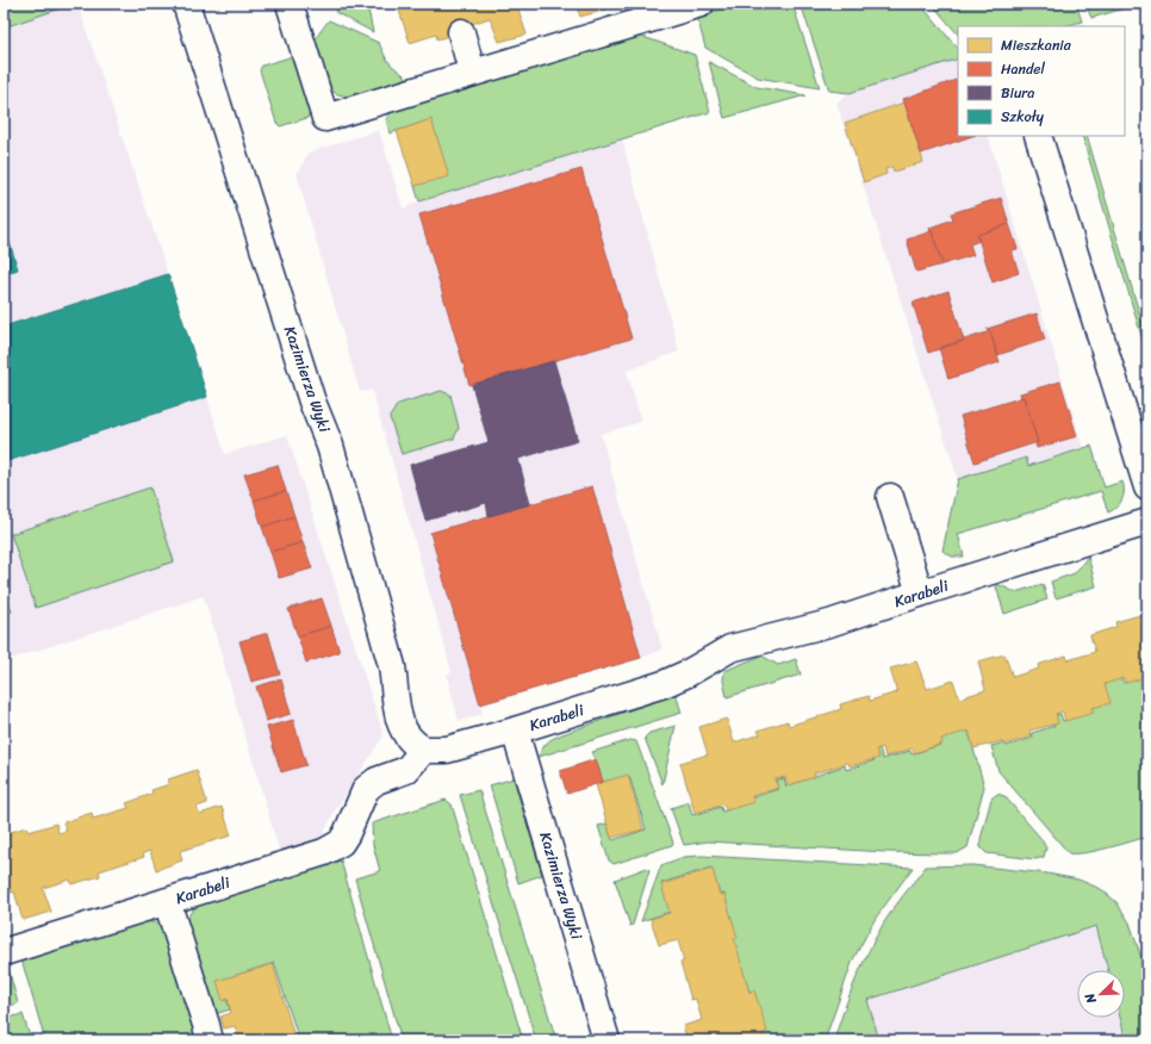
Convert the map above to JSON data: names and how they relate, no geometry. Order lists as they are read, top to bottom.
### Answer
{
  "streets": {
    "street": ["Kazimierza Wyki", "Karabeli"]
  },
  "crossings": [
    ["Kazimierza Wyki", "Karabeli"]
  ],
  "legend": [
    "Mieszkania",
    "Handel",
    "Biura",
    "Szkoły"
  ],
  "north": "bottom left"
}
